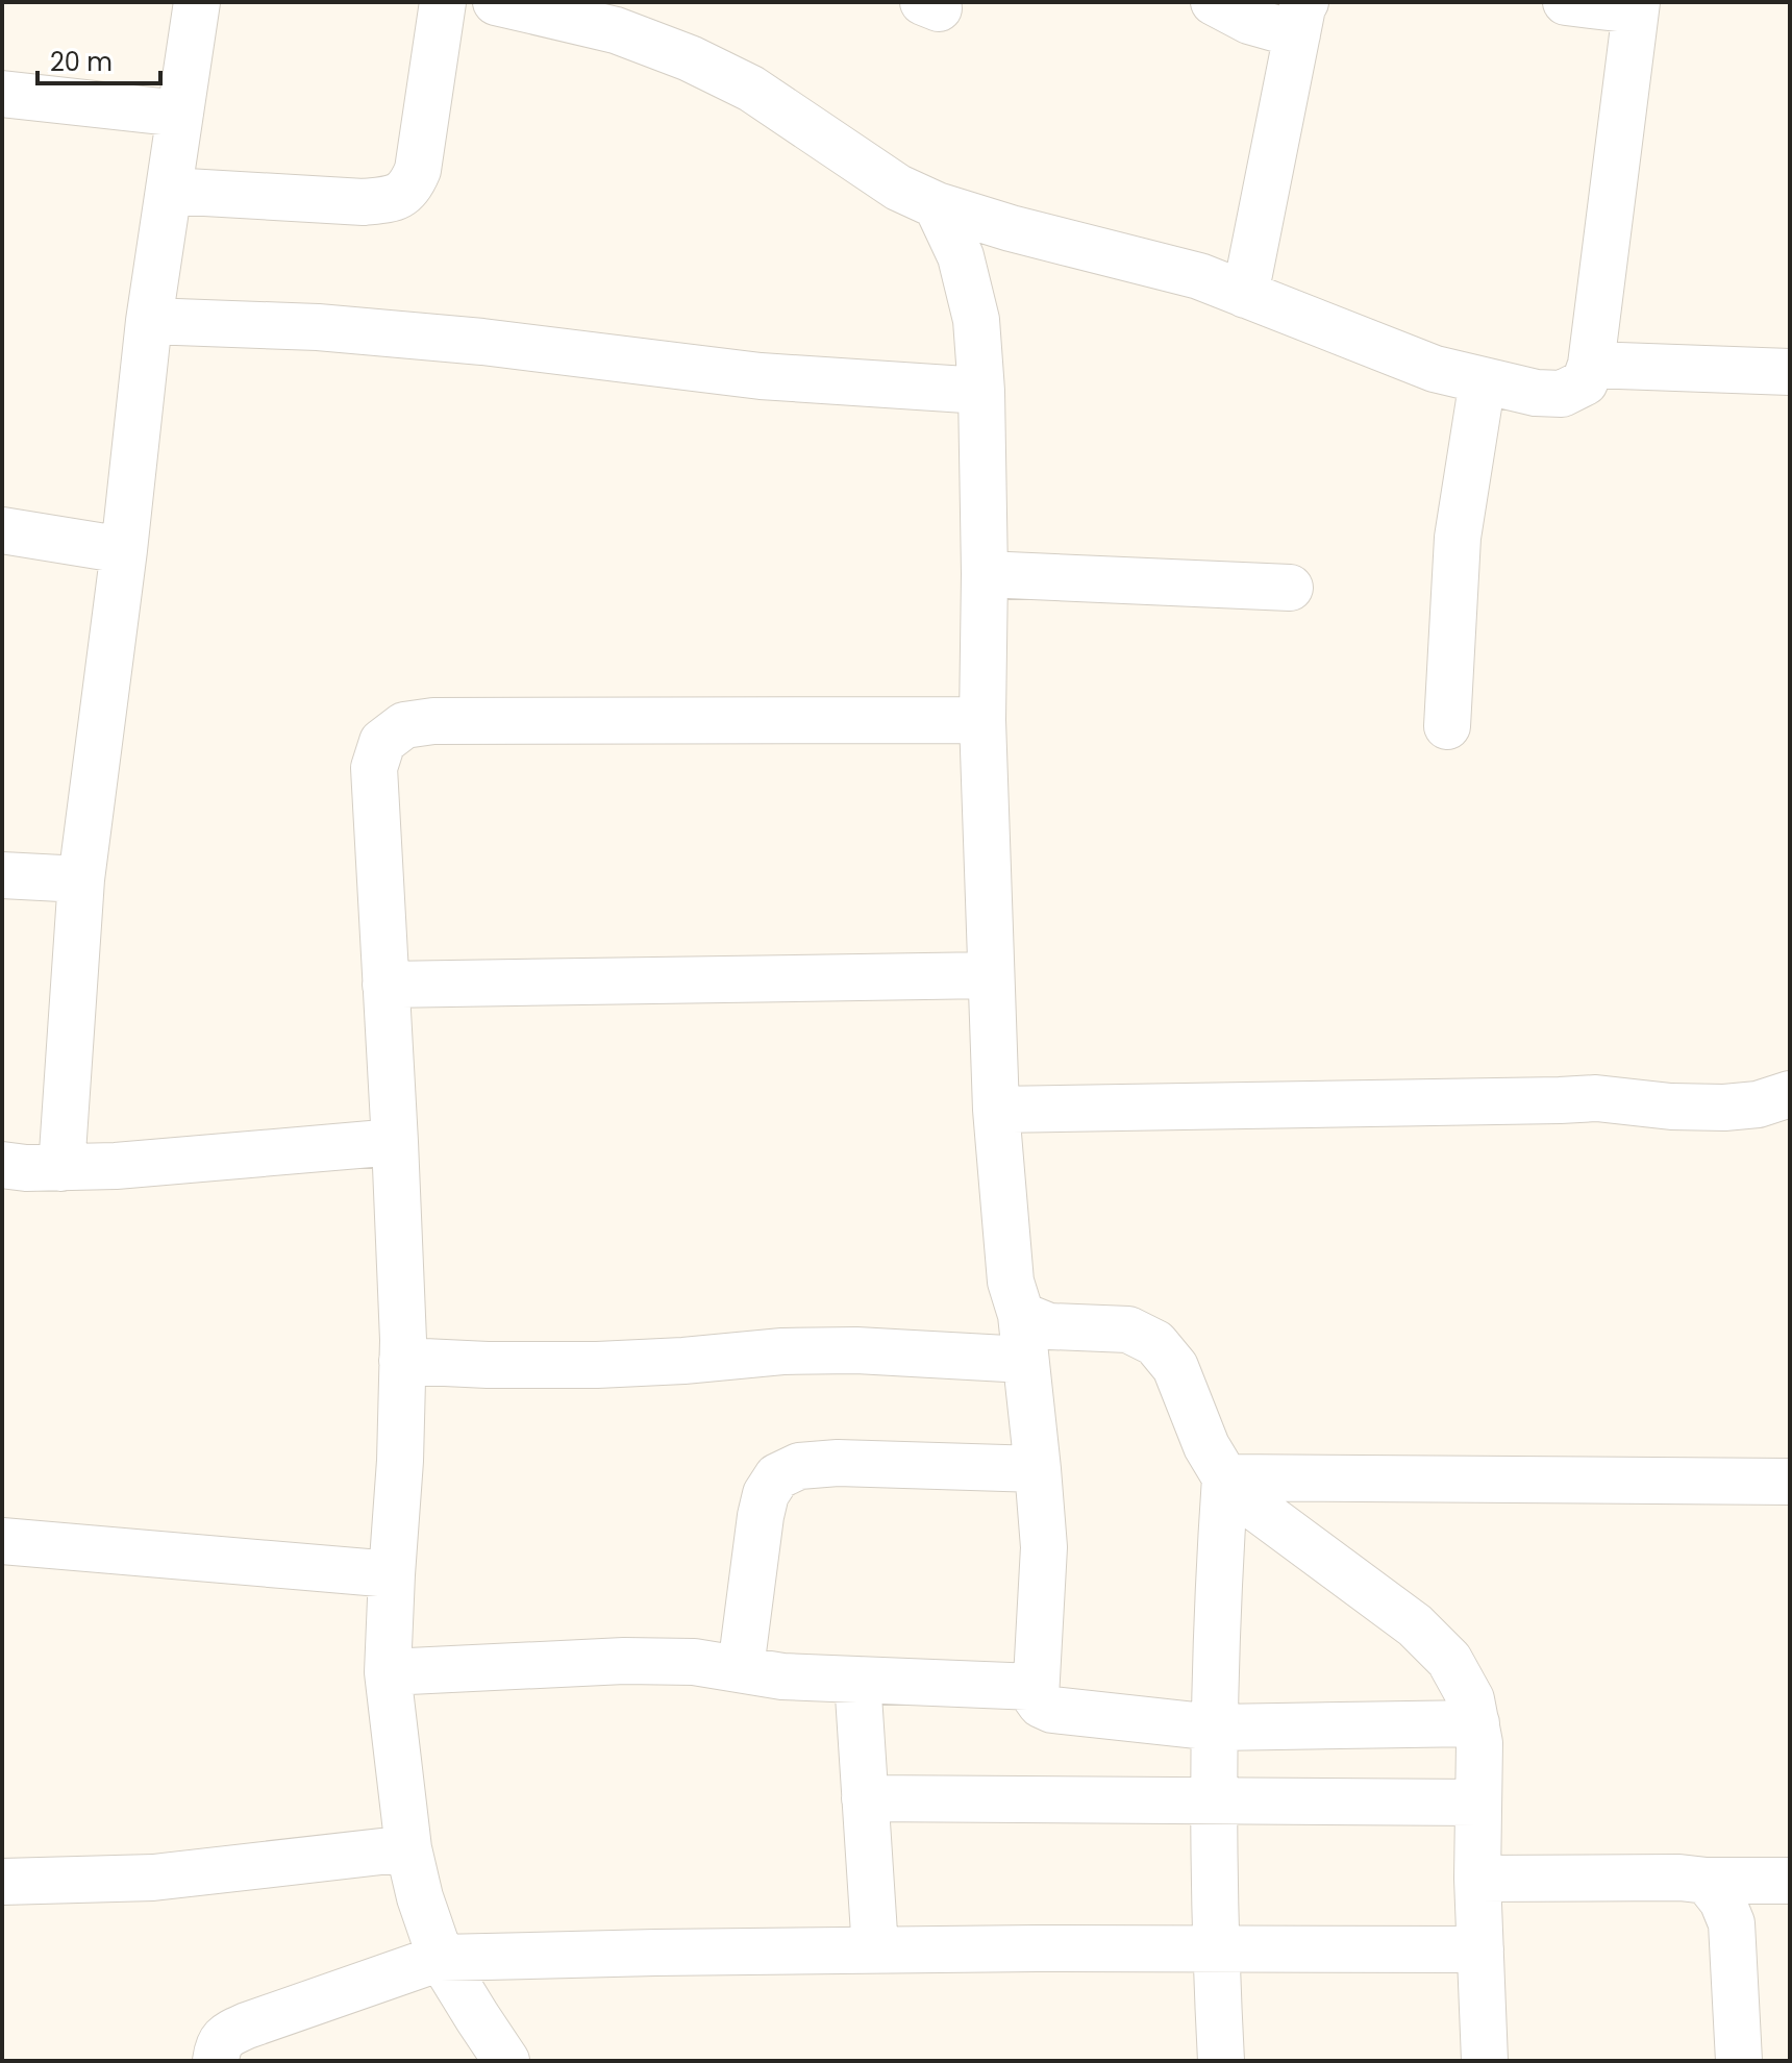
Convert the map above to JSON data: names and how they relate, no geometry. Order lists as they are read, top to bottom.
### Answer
{
  "scale_bar": "20 m"
}
